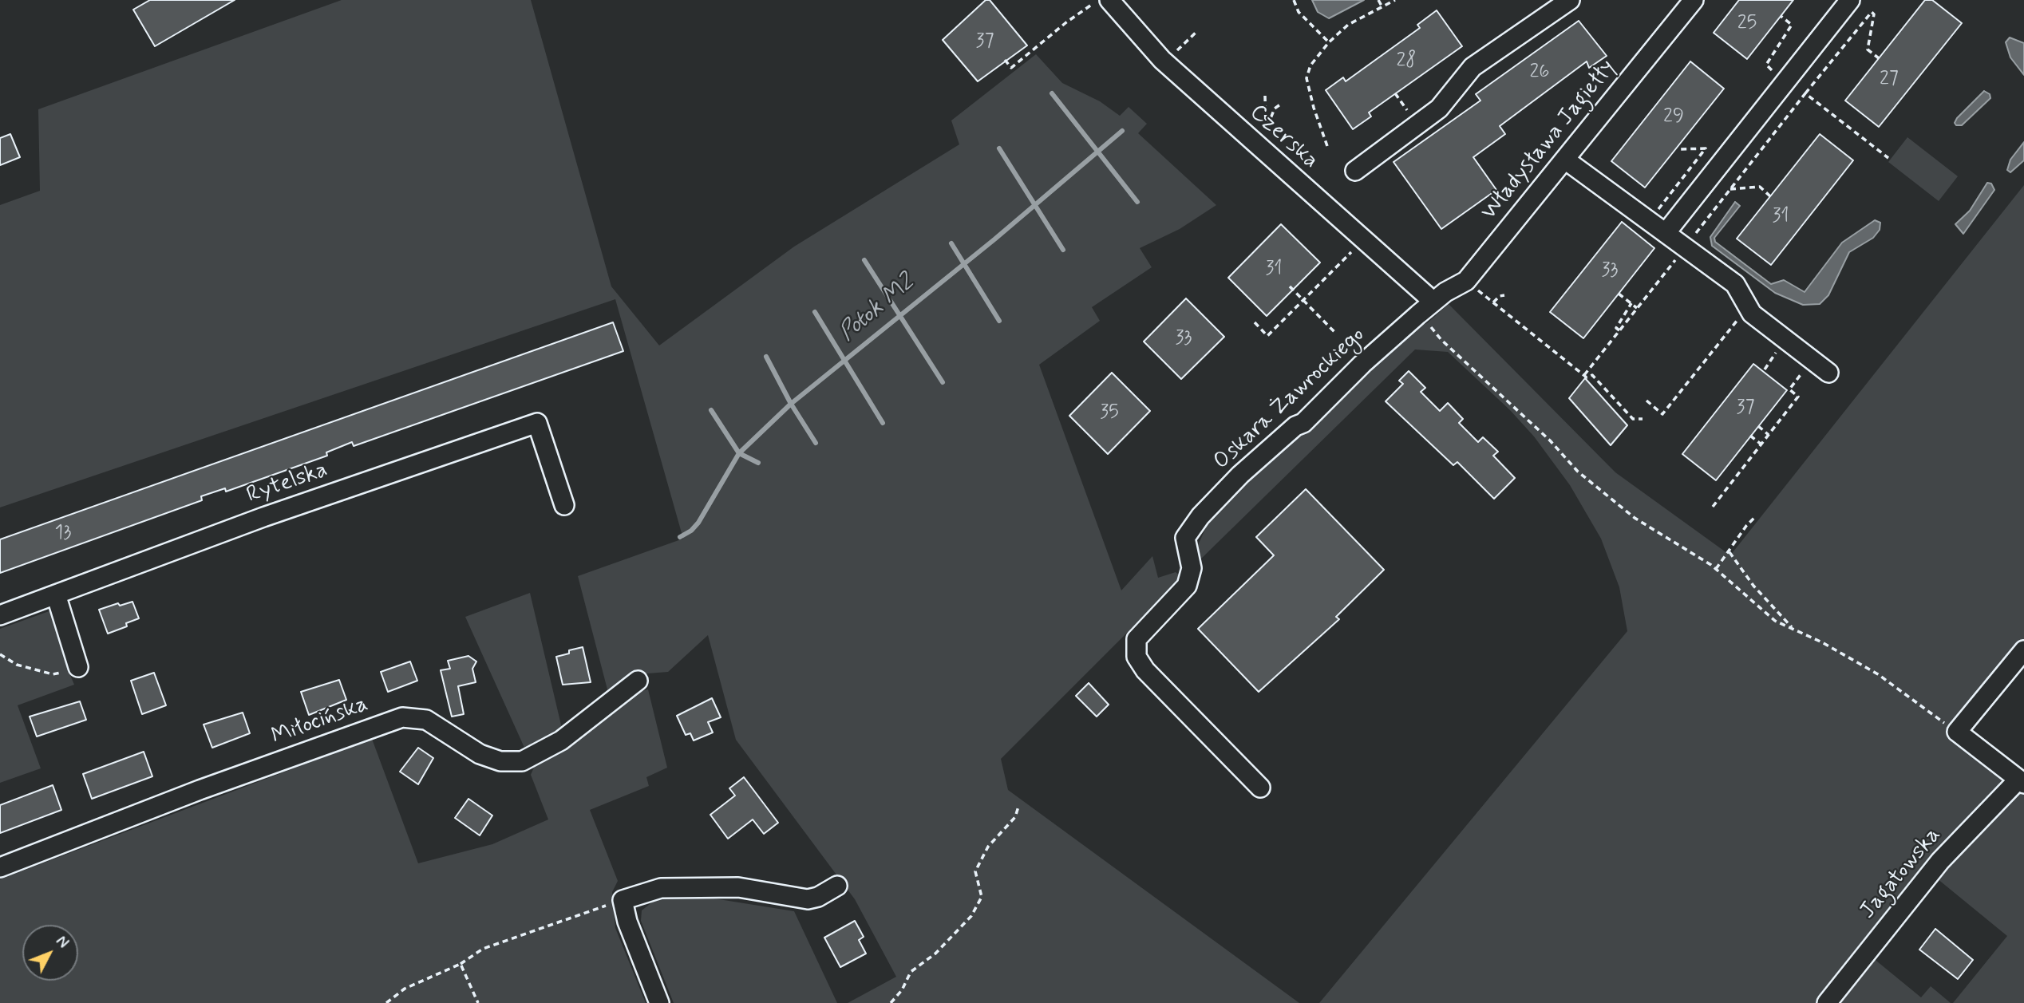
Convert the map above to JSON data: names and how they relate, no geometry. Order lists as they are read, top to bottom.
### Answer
{
  "streets": {
    "street": [
      "Czerska",
      "Władysława Jagiełły",
      "Oskara Żawrockiego",
      "Rytelska",
      "Miłocińska",
      "Jagatowska"
    ]
  },
  "crossings": [
    ["Czerska", "Władysława Jagiełły"],
    ["Czerska", "Oskara Żawrockiego"],
    ["Władysława Jagiełły", "Oskara Żawrockiego"]
  ],
  "water": ["Potok M2"],
  "house_numbers": [
    "25",
    "37",
    "28",
    "26",
    "27",
    "29",
    "31",
    "31",
    "33",
    "33",
    "37",
    "35",
    "13"
  ],
  "north": "top right"
}
